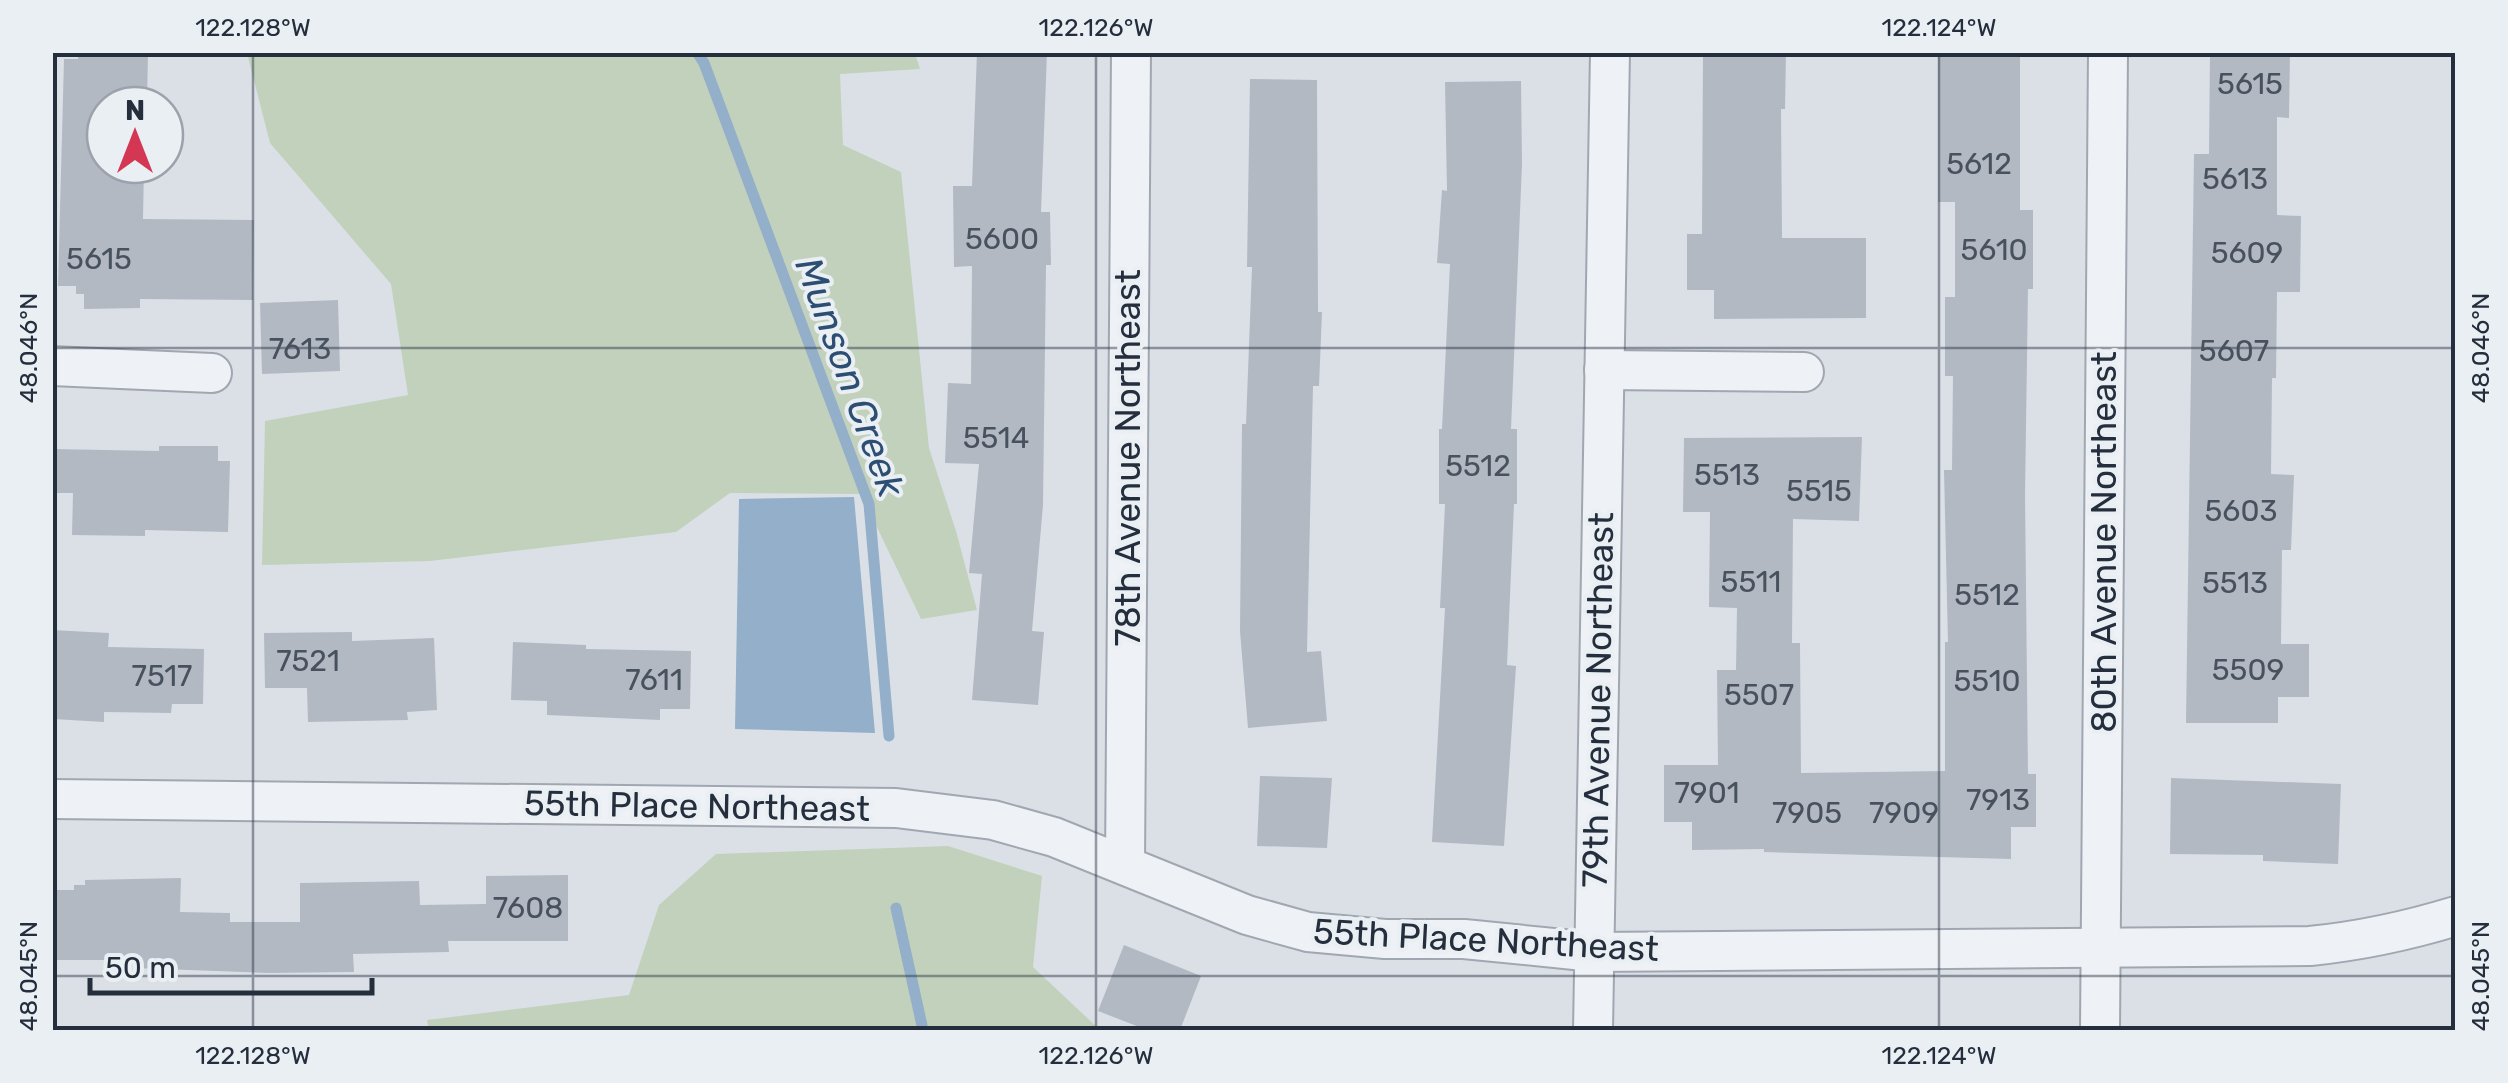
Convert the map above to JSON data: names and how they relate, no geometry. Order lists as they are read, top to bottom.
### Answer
{
  "streets": {
    "street": [
      "78th Avenue Northeast",
      "80th Avenue Northeast",
      "79th Avenue Northeast",
      "55th Place Northeast"
    ]
  },
  "crossings": [
    ["78th Avenue Northeast", "55th Place Northeast"],
    ["80th Avenue Northeast", "55th Place Northeast"],
    ["79th Avenue Northeast", "55th Place Northeast"]
  ],
  "water": ["Munson Creek"],
  "house_numbers": [
    "5615",
    "5612",
    "5613",
    "5600",
    "5610",
    "5609",
    "5615",
    "7613",
    "5607",
    "5514",
    "5512",
    "5513",
    "5515",
    "5603",
    "5511",
    "5513",
    "5512",
    "7521",
    "5509",
    "7517",
    "7611",
    "5510",
    "5507",
    "7901",
    "7913",
    "7905",
    "7909",
    "7608"
  ],
  "scale_bar": "50 m",
  "north": "top",
  "coordinates": [
    "122.128°W",
    "122.126°W",
    "122.124°W",
    "48.046°N",
    "48.045°N"
  ]
}
